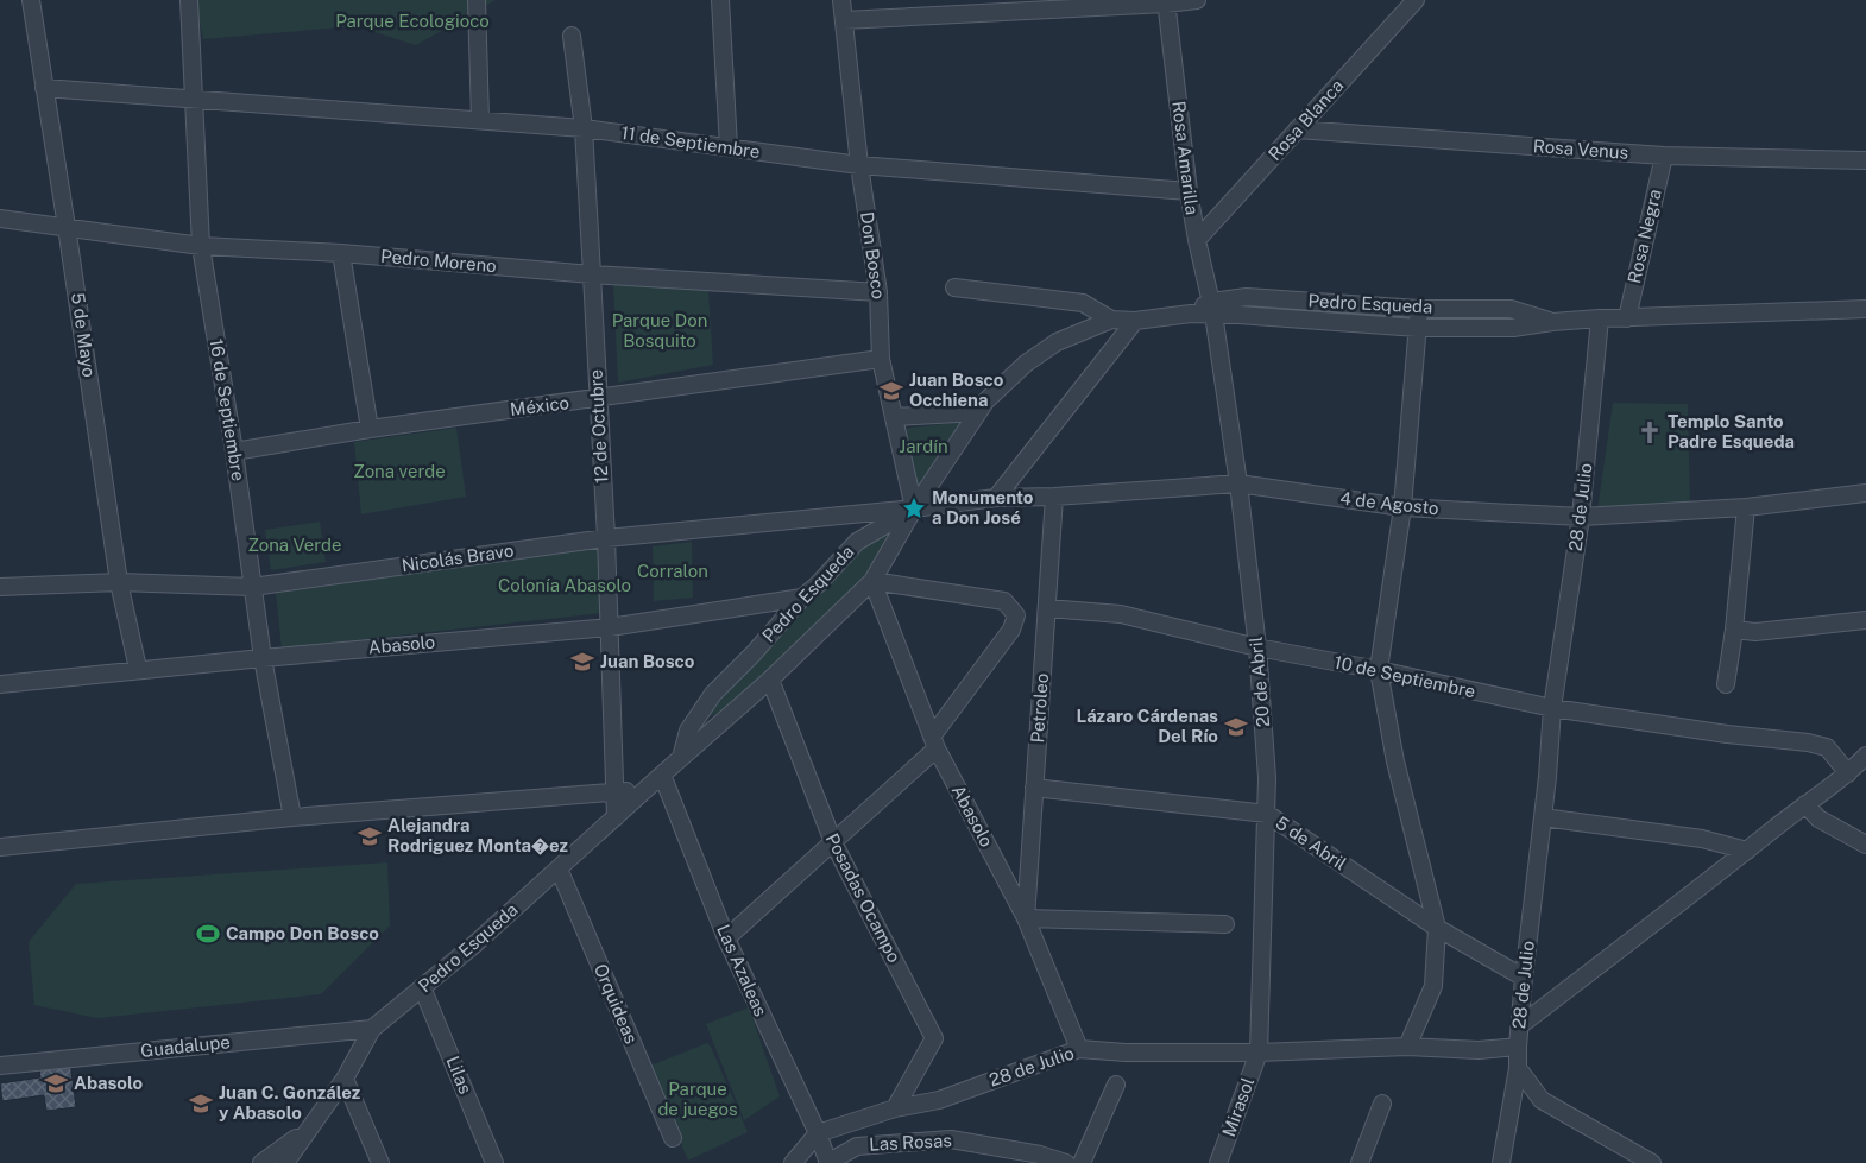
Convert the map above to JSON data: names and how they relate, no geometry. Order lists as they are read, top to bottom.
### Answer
{
  "streets": {
    "street": [
      "Rosa Blanca",
      "11 de Septiembre",
      "Rosa Venus",
      "Rosa Amarilla",
      "Rosa Negra",
      "Don Bosco",
      "Pedro Moreno",
      "Pedro Esqueda",
      "5 de Mayo",
      "México",
      "16 de Septiembre",
      "12 de Octubre",
      "4 de Agosto",
      "28 de Julio",
      "Nicolás Bravo",
      "Abasolo",
      "10 de Septiembre",
      "20 de Abril",
      "Petroleo",
      "5 de Abril",
      "Posadas Ocampo",
      "Las Azaleas",
      "Orquideas",
      "Guadalupe",
      "Lilas",
      "Mirasol",
      "Las Rosas"
    ]
  },
  "crossings": [
    ["Rosa Blanca", "Rosa Venus"],
    ["Rosa Blanca", "Rosa Amarilla"],
    ["11 de Septiembre", "Rosa Amarilla"],
    ["11 de Septiembre", "Don Bosco"],
    ["11 de Septiembre", "5 de Mayo"],
    ["11 de Septiembre", "16 de Septiembre"],
    ["11 de Septiembre", "12 de Octubre"],
    ["Rosa Venus", "Rosa Negra"],
    ["Rosa Amarilla", "Pedro Esqueda"],
    ["Rosa Amarilla", "20 de Abril"],
    ["Rosa Negra", "Pedro Esqueda"],
    ["Don Bosco", "Pedro Moreno"],
    ["Don Bosco", "Pedro Esqueda"],
    ["Don Bosco", "México"],
    ["Don Bosco", "4 de Agosto"],
    ["Don Bosco", "Nicolás Bravo"],
    ["Pedro Moreno", "5 de Mayo"],
    ["Pedro Moreno", "16 de Septiembre"],
    ["Pedro Moreno", "12 de Octubre"],
    ["Pedro Esqueda", "12 de Octubre"],
    ["Pedro Esqueda", "4 de Agosto"],
    ["Pedro Esqueda", "28 de Julio"],
    ["Pedro Esqueda", "Nicolás Bravo"],
    ["Pedro Esqueda", "Abasolo"],
    ["Pedro Esqueda", "20 de Abril"],
    ["Pedro Esqueda", "Posadas Ocampo"],
    ["Pedro Esqueda", "Las Azaleas"],
    ["Pedro Esqueda", "Orquideas"],
    ["Pedro Esqueda", "Guadalupe"],
    ["Pedro Esqueda", "Lilas"],
    ["5 de Mayo", "Nicolás Bravo"],
    ["5 de Mayo", "Abasolo"],
    ["México", "16 de Septiembre"],
    ["México", "12 de Octubre"],
    ["16 de Septiembre", "Nicolás Bravo"],
    ["16 de Septiembre", "Abasolo"],
    ["12 de Octubre", "Nicolás Bravo"],
    ["12 de Octubre", "Abasolo"],
    ["4 de Agosto", "28 de Julio"],
    ["4 de Agosto", "Nicolás Bravo"],
    ["4 de Agosto", "20 de Abril"],
    ["4 de Agosto", "Petroleo"],
    ["28 de Julio", "Abasolo"],
    ["28 de Julio", "10 de Septiembre"],
    ["28 de Julio", "20 de Abril"],
    ["28 de Julio", "5 de Abril"],
    ["28 de Julio", "Posadas Ocampo"],
    ["28 de Julio", "Las Azaleas"],
    ["28 de Julio", "Mirasol"],
    ["Abasolo", "Petroleo"],
    ["10 de Septiembre", "20 de Abril"],
    ["10 de Septiembre", "Petroleo"],
    ["20 de Abril", "5 de Abril"],
    ["20 de Abril", "Mirasol"],
    ["Petroleo", "5 de Abril"],
    ["Las Azaleas", "Las Rosas"]
  ],
  "parks": [
    "Parque Ecologioco",
    "Parque Don Bosquito",
    "Jardín",
    "Zona verde",
    "Zona Verde",
    "Corralon",
    "Colonía Abasolo",
    "Parque de juegos"
  ],
  "places": {
    "school or university": [
      "Juan Bosco Occhiena",
      "Juan Bosco",
      "Lázaro Cárdenas Del Río",
      "Alejandra Rodriguez Monta�ez",
      "Abasolo",
      "Juan C. González y Abasolo"
    ],
    "church": ["Templo Santo Padre Esqueda"],
    "place": ["Monumento a Don José"],
    "sports": ["Campo Don Bosco"]
  }
}
